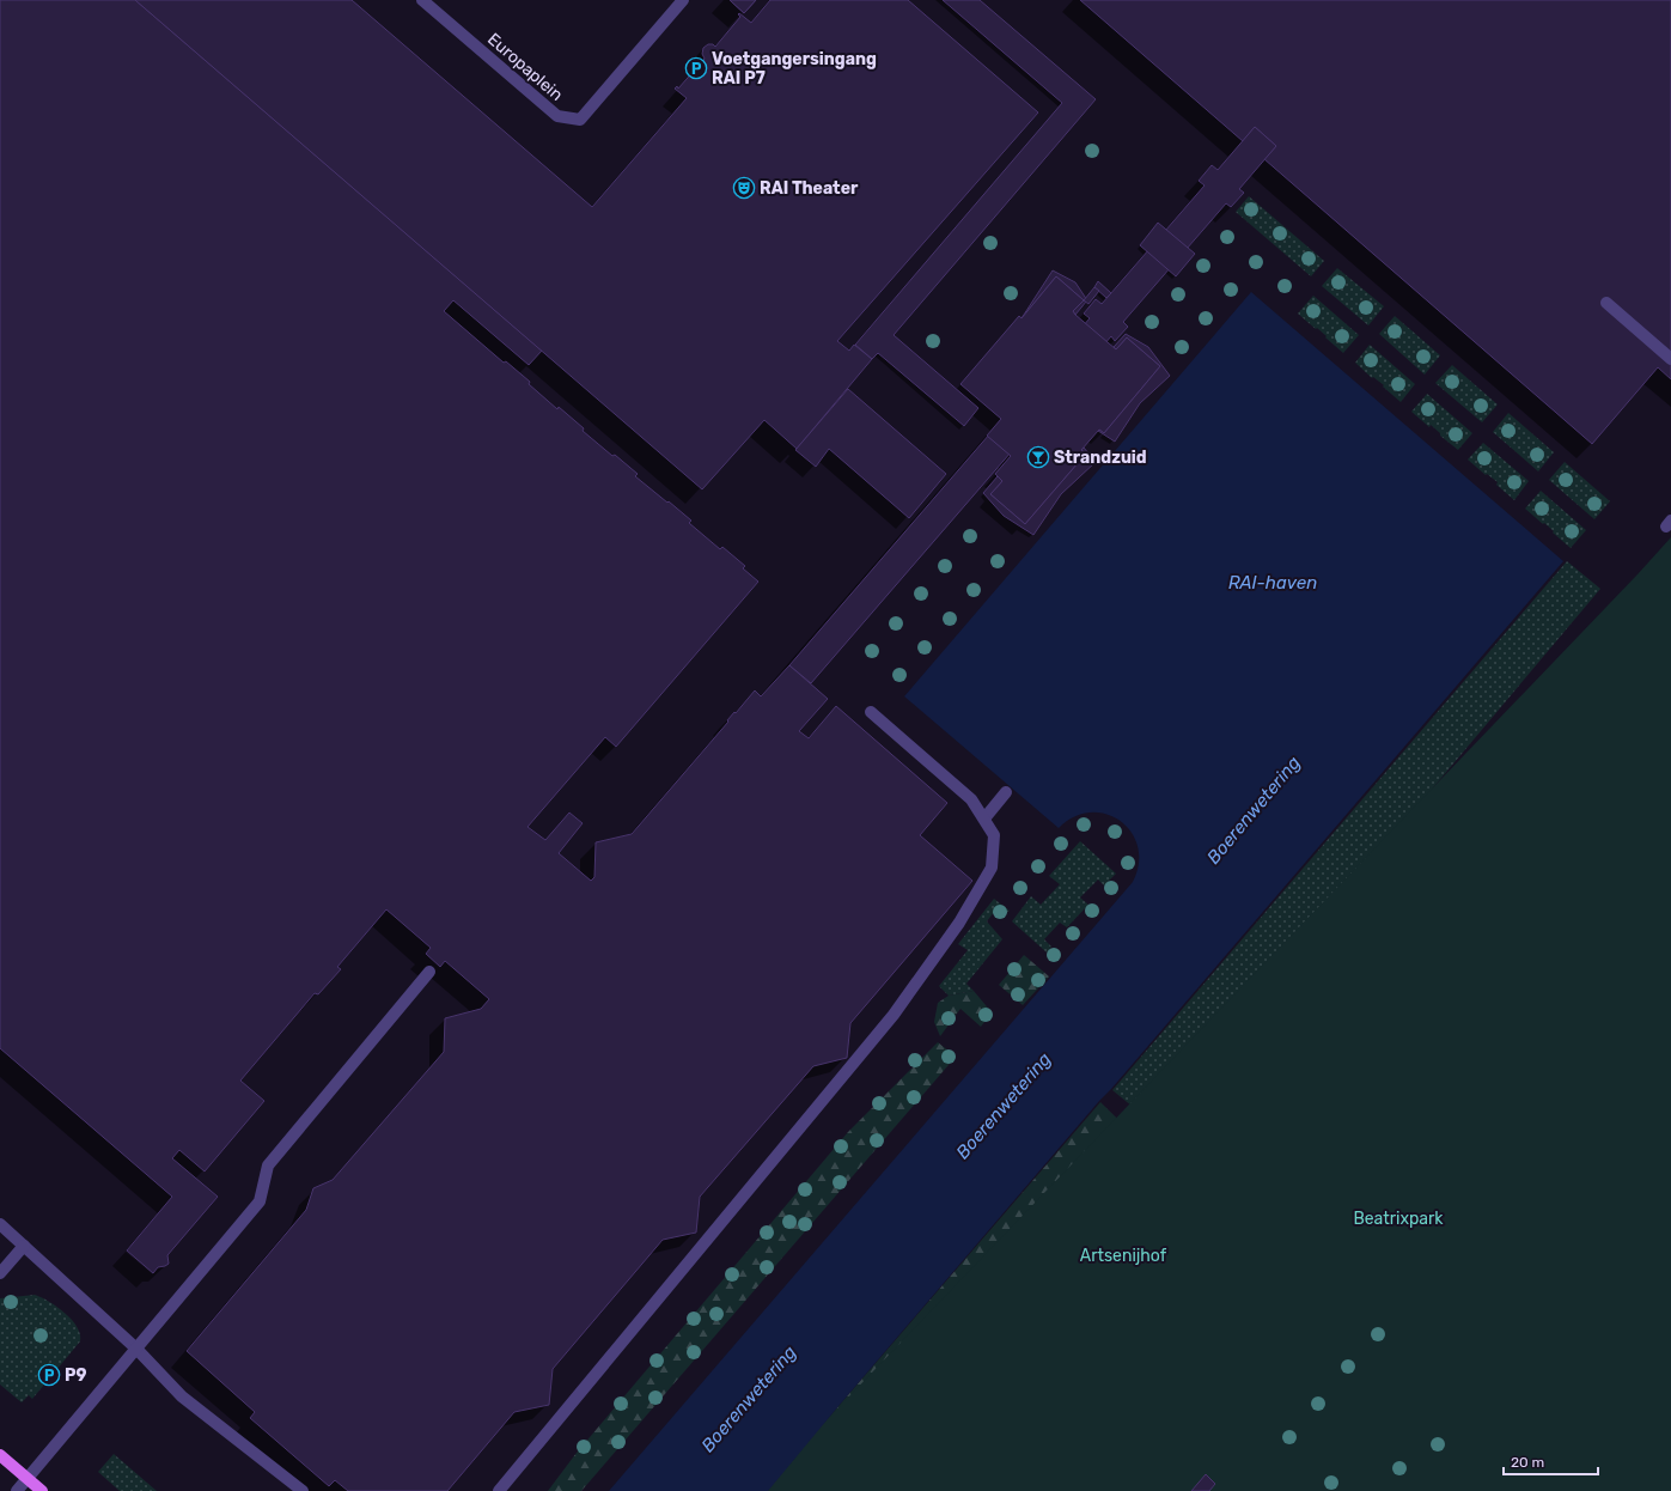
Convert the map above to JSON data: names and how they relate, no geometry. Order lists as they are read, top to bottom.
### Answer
{
  "streets": {
    "street": ["Europaplein"]
  },
  "water": ["RAI-haven", "Boerenwetering"],
  "parks": ["Beatrixpark", "Artsenijhof"],
  "places": {
    "parking": ["Voetgangersingang RAI P7", "P9"],
    "theatre": ["RAI Theater"],
    "bar": ["Strandzuid"]
  },
  "scale_bar": "20 m"
}
